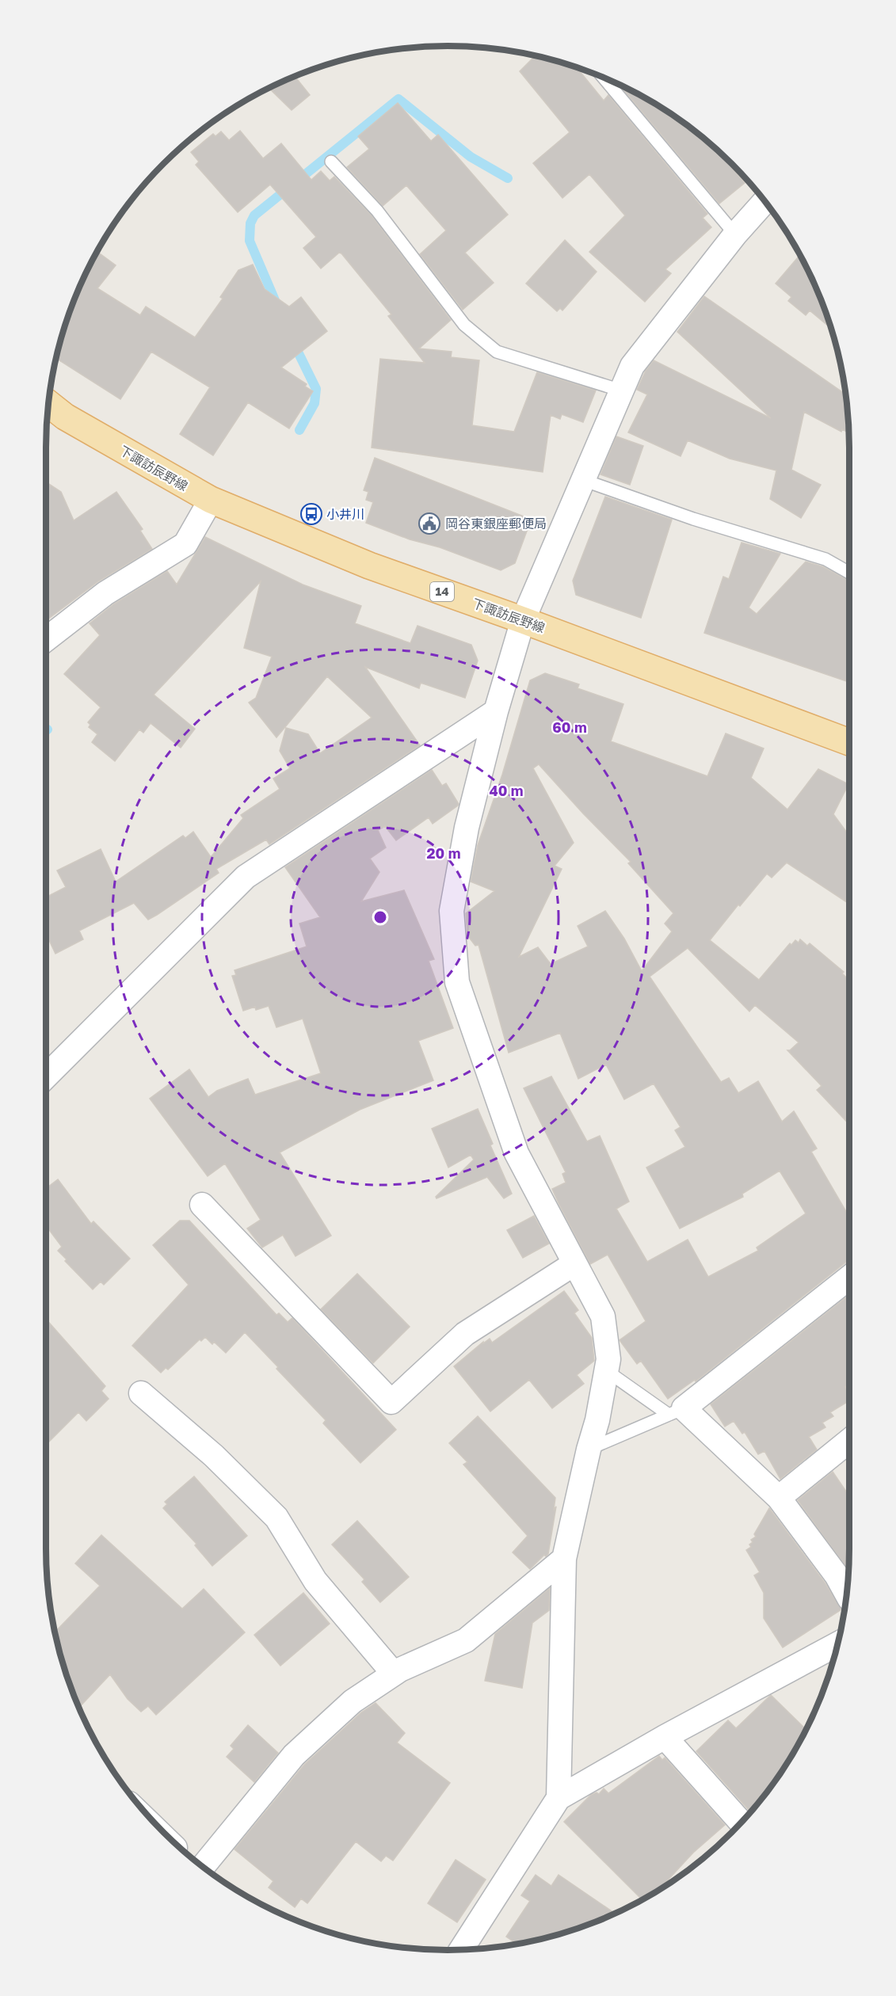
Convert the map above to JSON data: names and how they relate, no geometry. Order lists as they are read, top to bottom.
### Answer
{
  "streets": {
    "main road": ["下諏訪辰野線", "14"]
  },
  "places": {
    "bus stop": ["小井川"],
    "public building": ["岡谷東銀座郵便局"]
  },
  "rings": ["60 m", "40 m", "20 m"]
}
